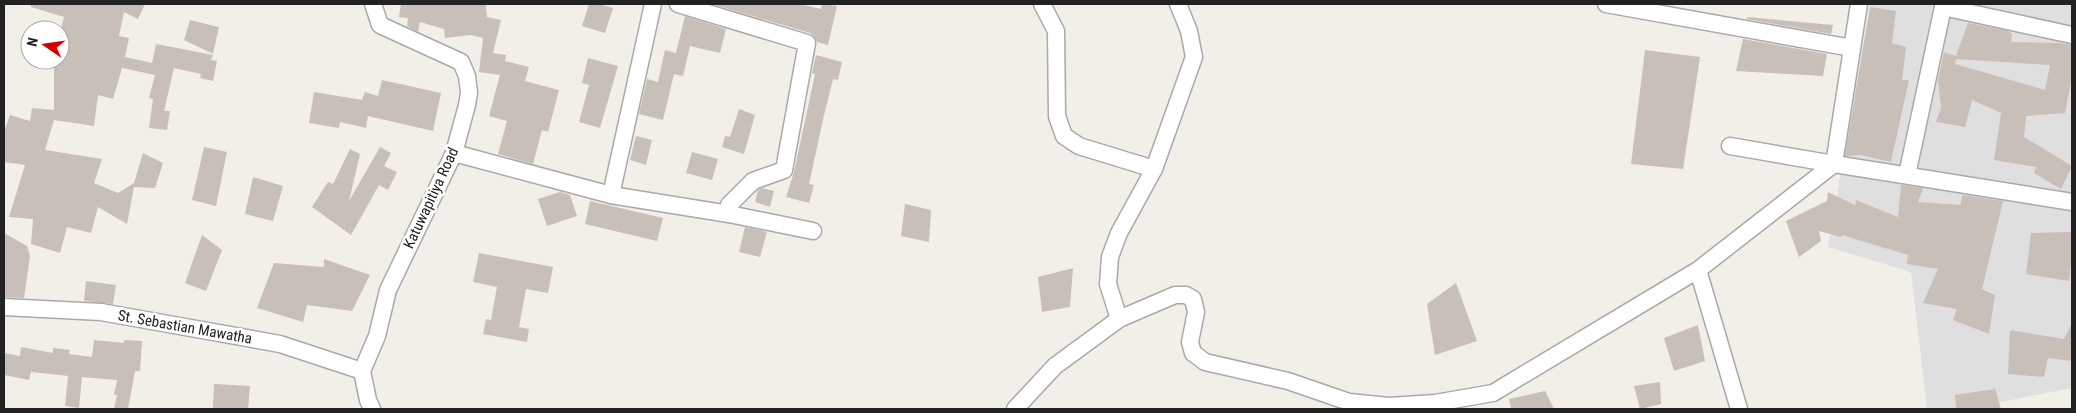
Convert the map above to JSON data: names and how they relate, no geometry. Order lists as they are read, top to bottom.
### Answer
{
  "streets": {
    "street": ["Katuwapitiya Road", "St. Sebastian Mawatha"]
  },
  "crossings": [
    ["Katuwapitiya Road", "St. Sebastian Mawatha"]
  ],
  "north": "left"
}
